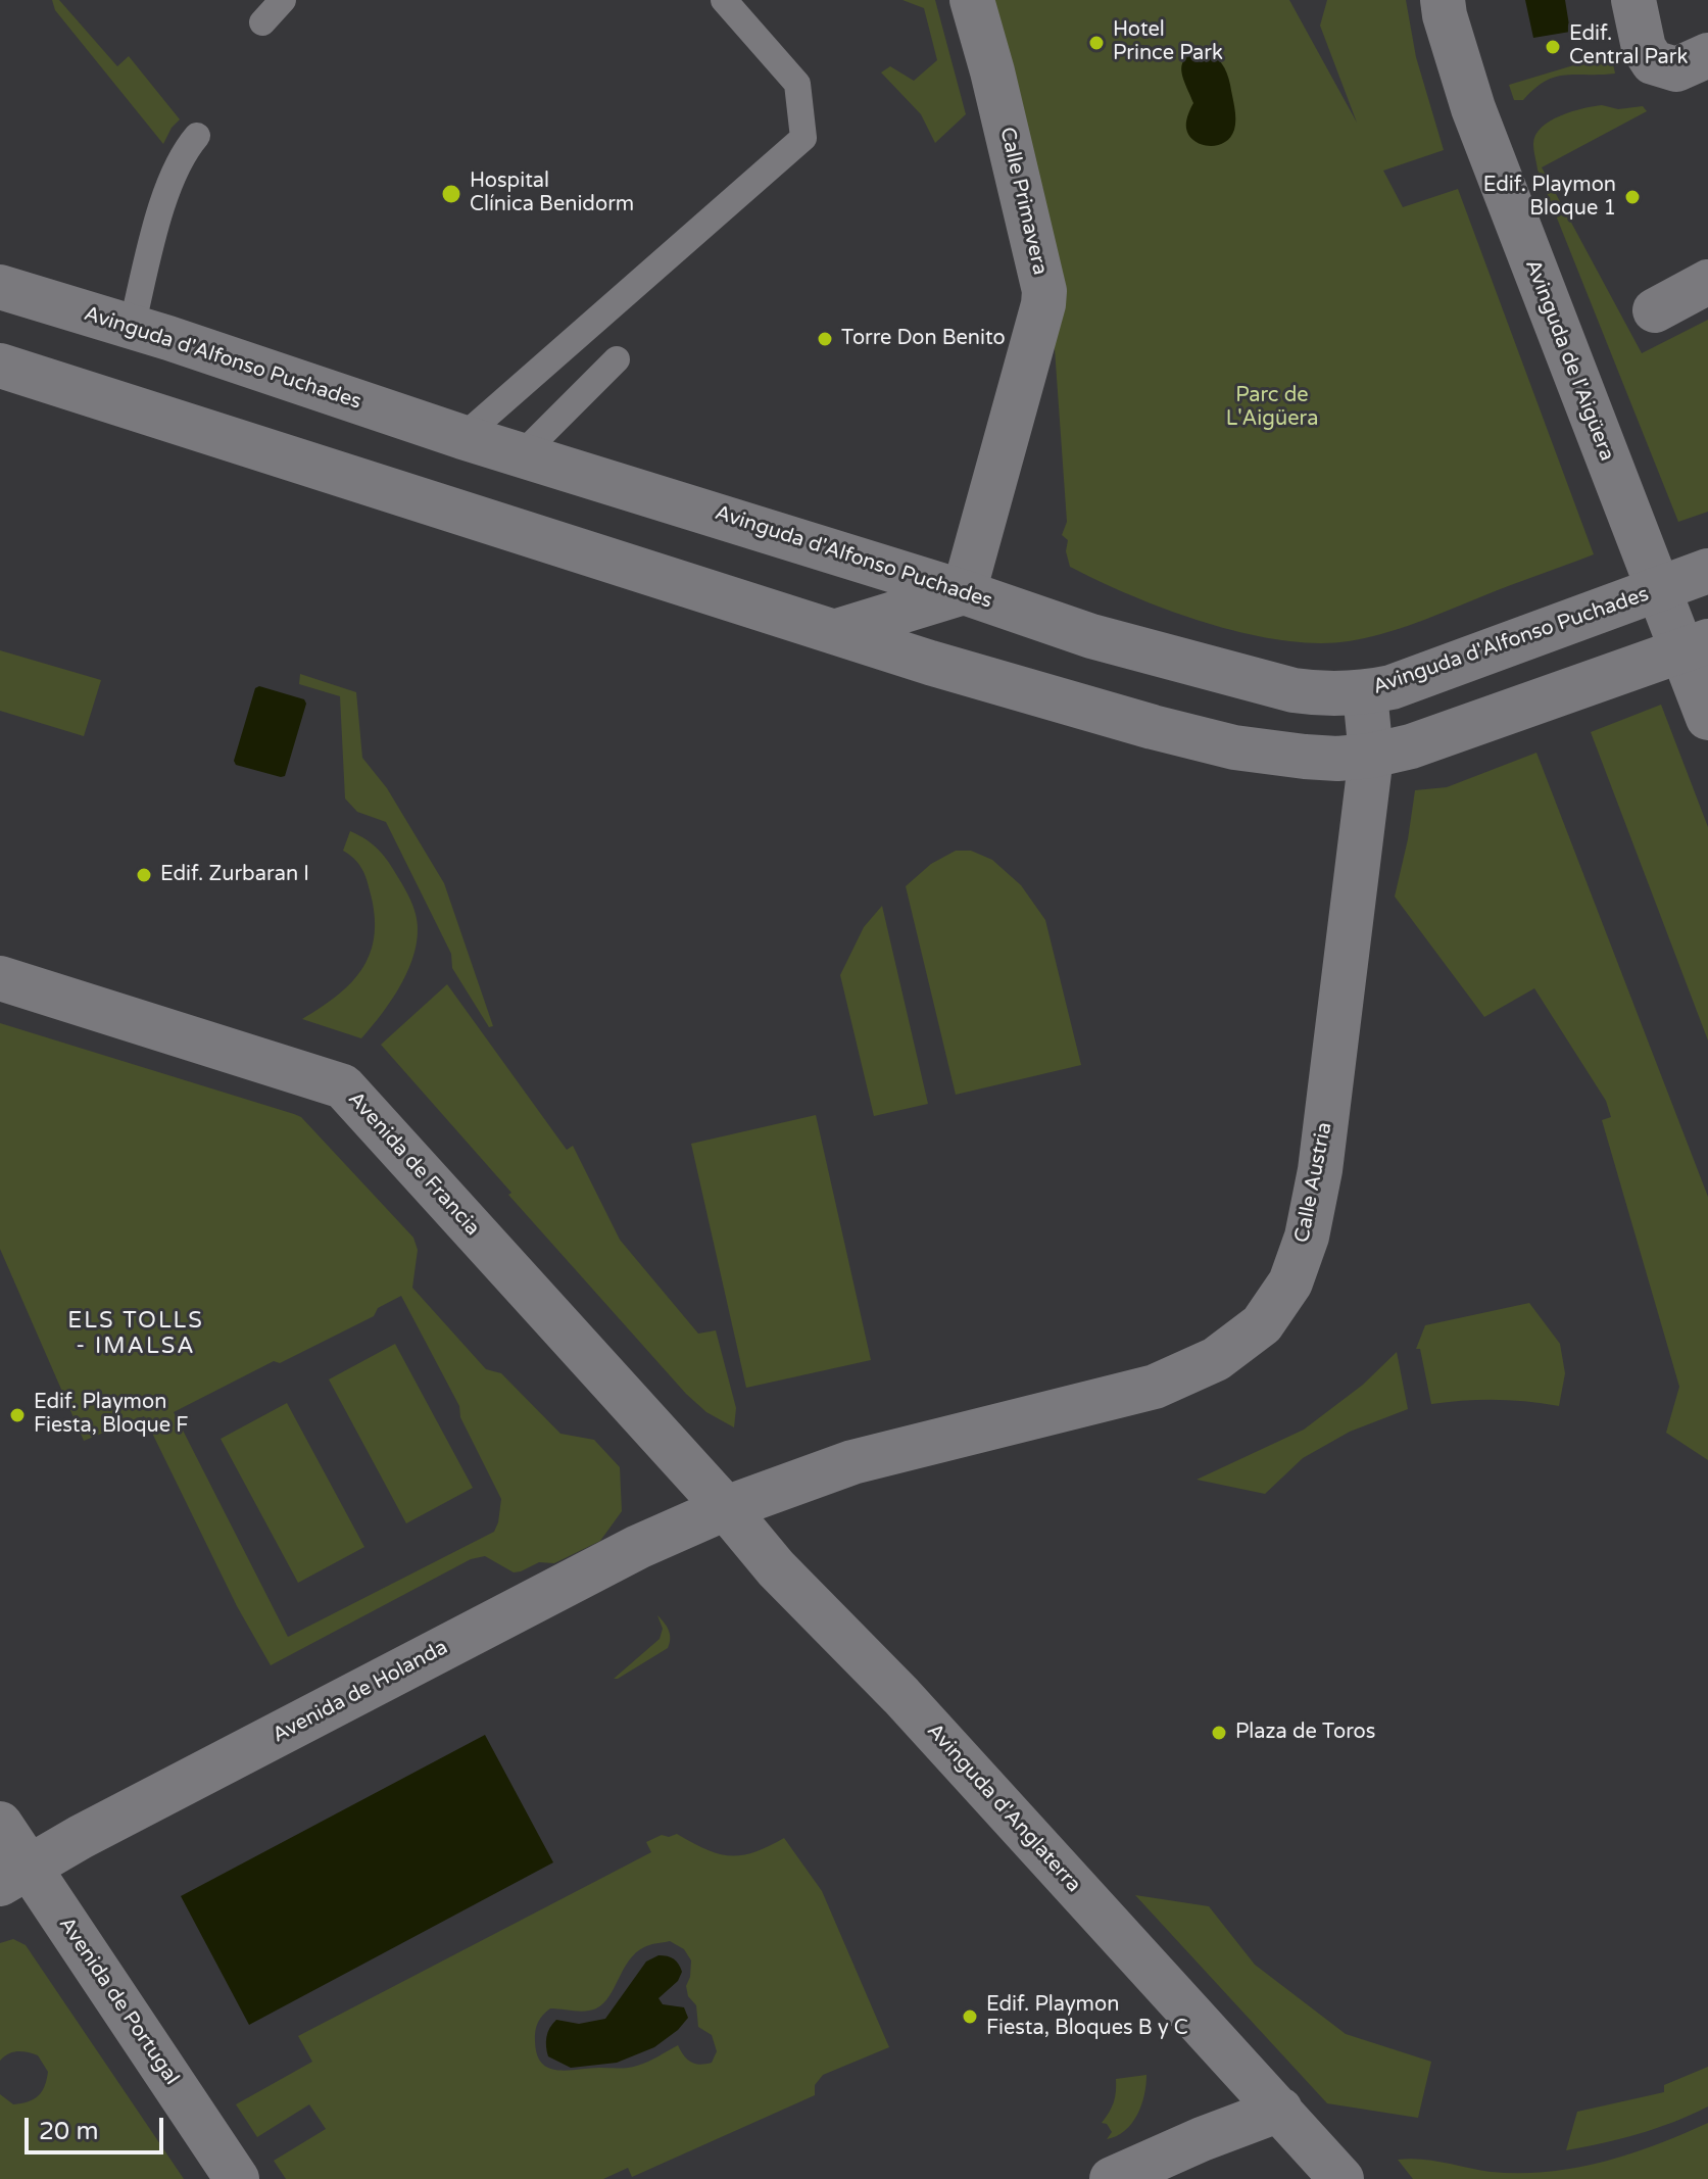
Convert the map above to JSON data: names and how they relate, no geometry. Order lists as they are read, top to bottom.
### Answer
{
  "streets": {
    "street": [
      "Calle Primavera",
      "Avinguda d'Alfonso Puchades",
      "Avinguda de l'Aigüera",
      "Avenida de Francia",
      "Calle Austria",
      "Avenida de Holanda",
      "Avinguda d'Anglaterra",
      "Avenida de Portugal"
    ]
  },
  "crossings": [
    ["Calle Primavera", "Avinguda d'Alfonso Puchades"],
    ["Avinguda d'Alfonso Puchades", "Calle Austria"],
    ["Avenida de Francia", "Calle Austria"],
    ["Avenida de Francia", "Avenida de Holanda"],
    ["Avenida de Francia", "Avinguda d'Anglaterra"],
    ["Calle Austria", "Avenida de Holanda"],
    ["Calle Austria", "Avinguda d'Anglaterra"],
    ["Avenida de Holanda", "Avinguda d'Anglaterra"],
    ["Avenida de Holanda", "Avenida de Portugal"]
  ],
  "districts": ["ELS TOLLS - IMALSA"],
  "parks": ["Parc de L'Aigüera"],
  "places": [
    "Hotel Prince Park",
    "Edif. Central Park",
    "Hospital Clínica Benidorm",
    "Edif. Playmon Bloque 1",
    "Torre Don Benito",
    "Edif. Zurbaran I",
    "Edif. Playmon Fiesta, Bloque F",
    "Plaza de Toros",
    "Edif. Playmon Fiesta, Bloques B y C"
  ],
  "scale_bar": "20 m"
}
